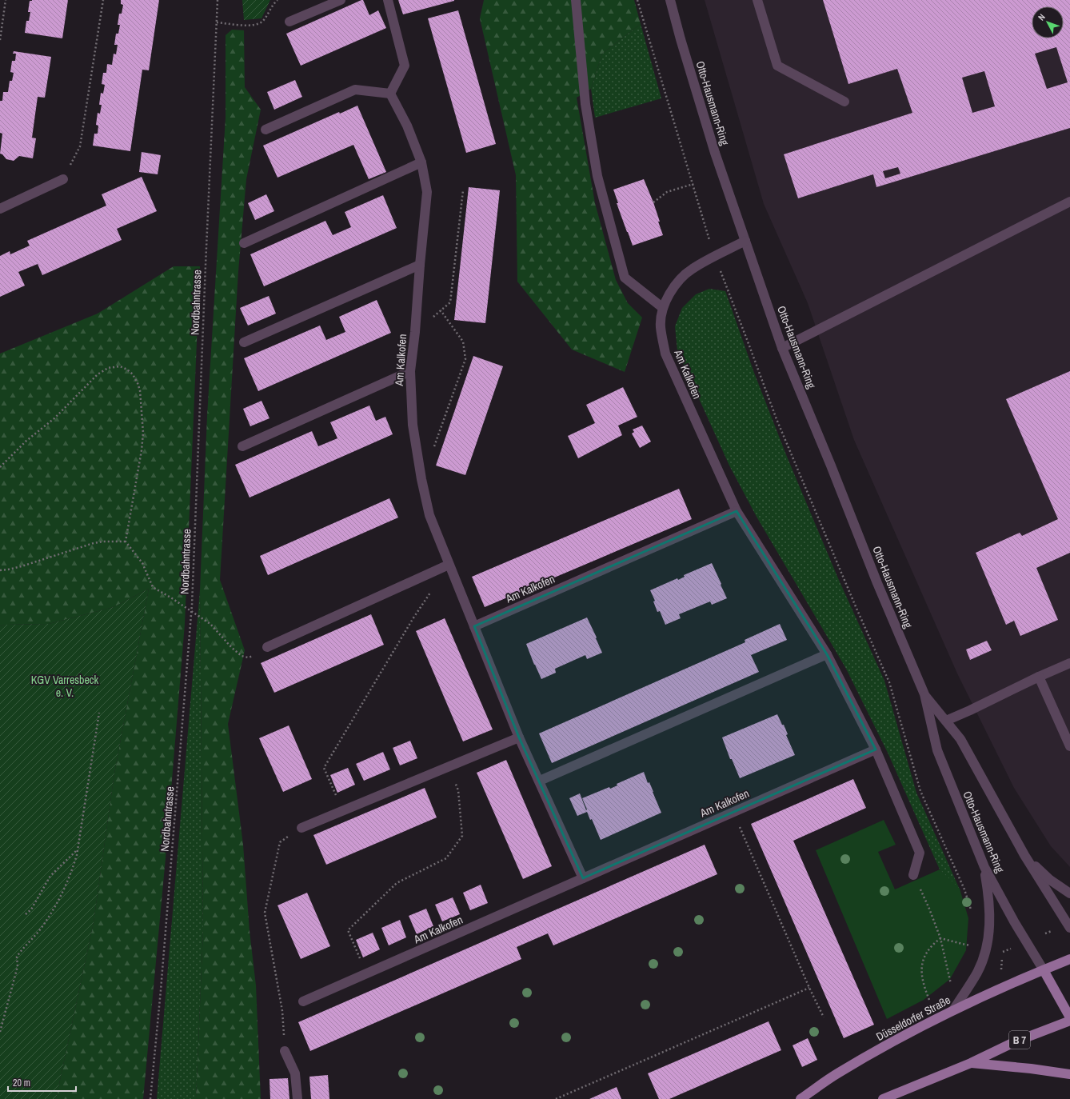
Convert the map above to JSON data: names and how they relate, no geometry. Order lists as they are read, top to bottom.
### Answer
{
  "streets": {
    "main road": ["Düsseldorfer Straße", "B 7"],
    "street": ["Otto-Hausmann-Ring", "Am Kalkofen"],
    "path": ["Nordbahntrasse"]
  },
  "crossings": [
    ["Otto-Hausmann-Ring", "Am Kalkofen"],
    ["Otto-Hausmann-Ring", "Düsseldorfer Straße"]
  ],
  "parks": ["KGV Varresbeck e. V."],
  "scale_bar": "20 m",
  "north": "top left"
}
